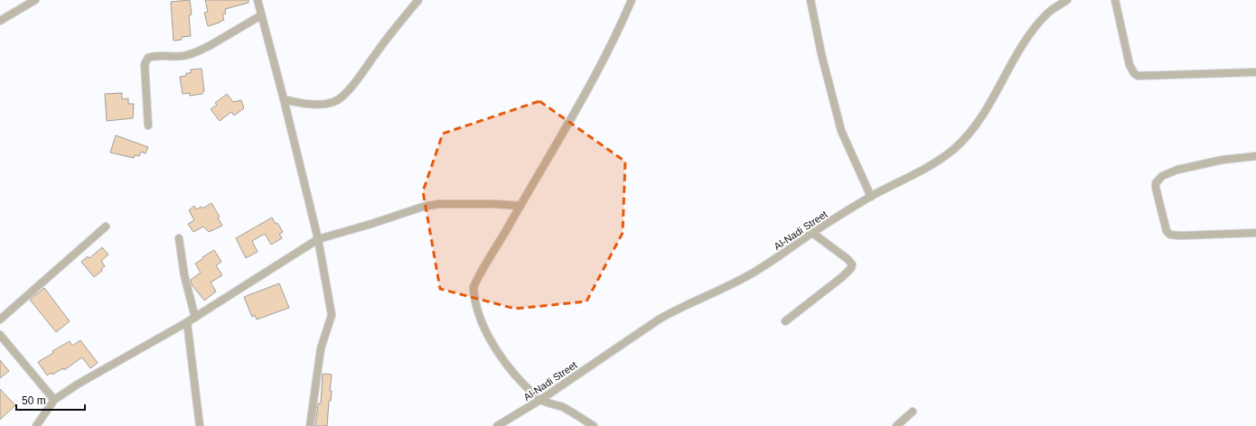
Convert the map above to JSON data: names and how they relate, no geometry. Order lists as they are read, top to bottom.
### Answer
{
  "streets": {
    "street": ["Al-Nadi Street"]
  },
  "scale_bar": "50 m"
}
